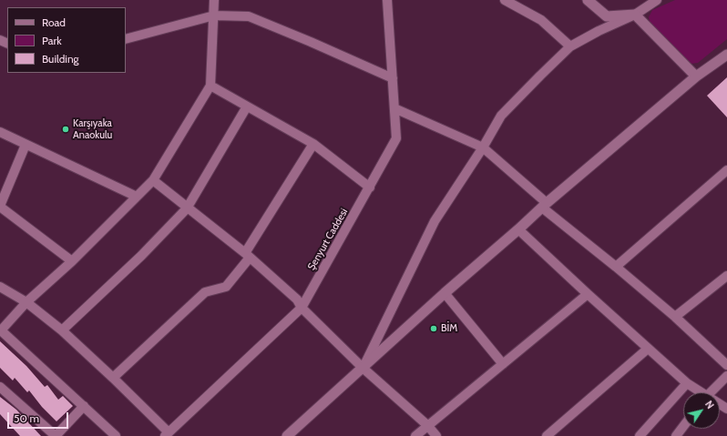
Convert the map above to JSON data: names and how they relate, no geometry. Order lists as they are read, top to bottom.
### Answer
{
  "streets": {
    "street": ["Şenyurt Caddesi"]
  },
  "places": ["Karşıyaka Anaokulu", "BİM"],
  "legend": ["Road", "Park", "Building"],
  "scale_bar": "50 m",
  "north": "top right"
}
